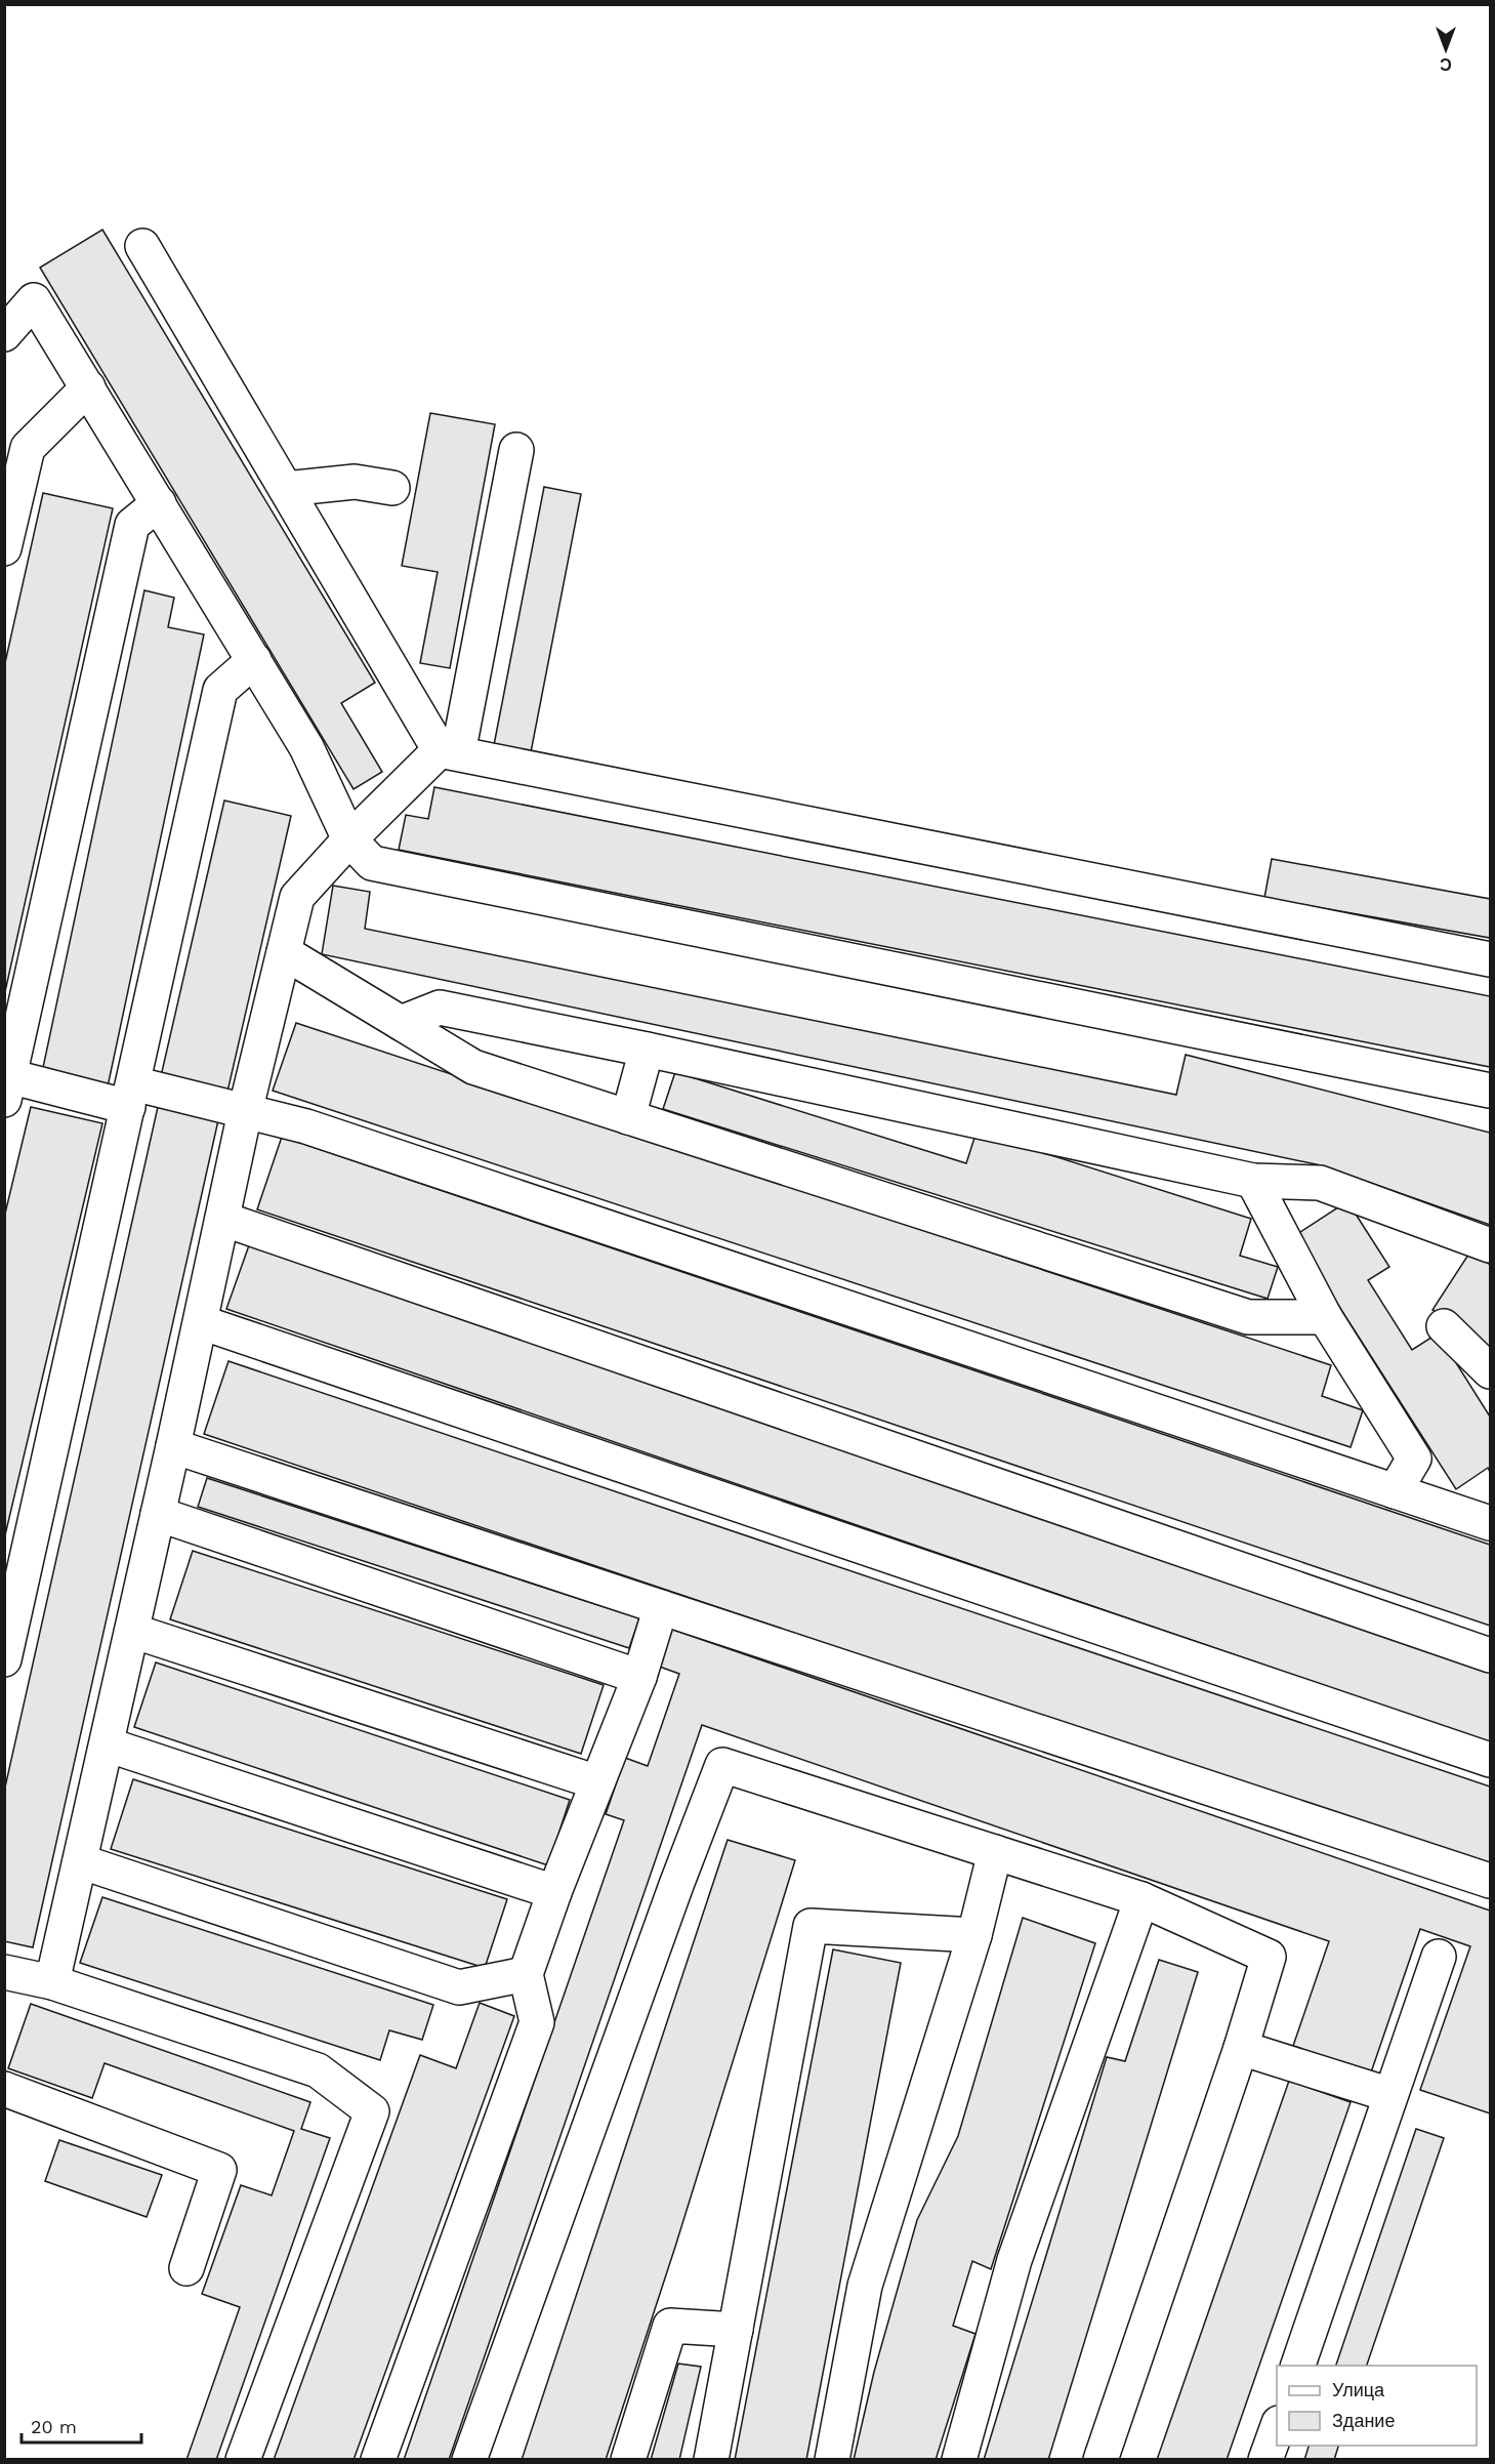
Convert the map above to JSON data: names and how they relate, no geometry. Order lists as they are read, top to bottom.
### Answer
{
  "legend": ["Улица", "Здание"],
  "scale_bar": "20 m",
  "north": "bottom"
}
